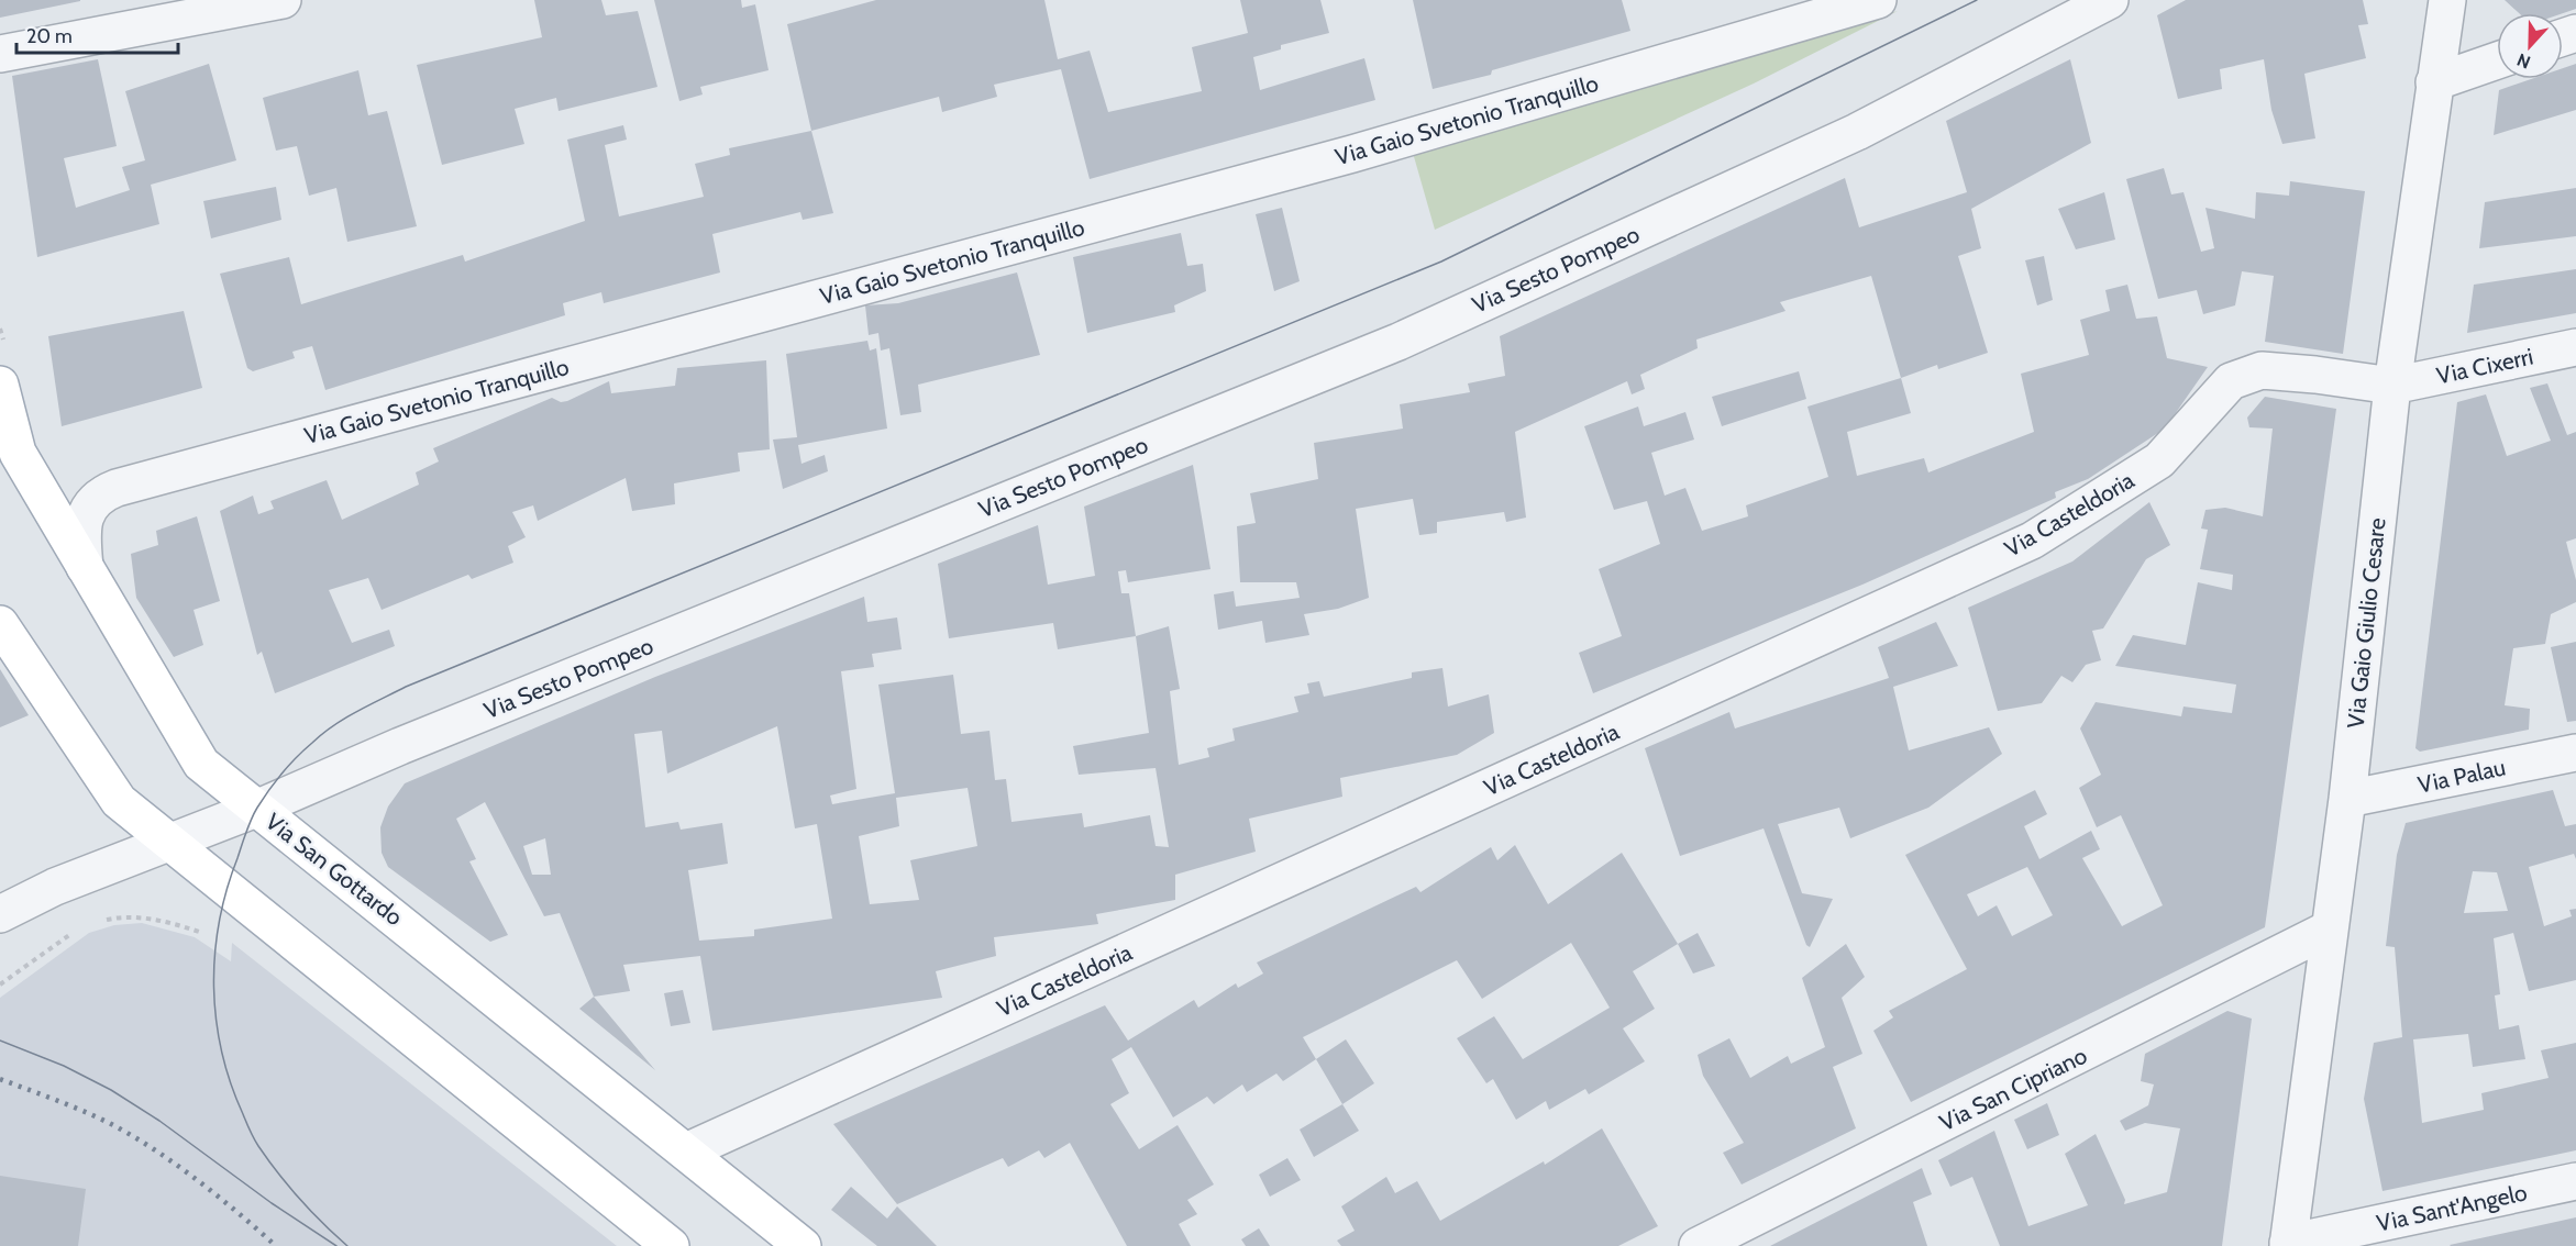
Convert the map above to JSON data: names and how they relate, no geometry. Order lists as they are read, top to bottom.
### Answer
{
  "streets": {
    "main road": ["Via San Gottardo"],
    "street": [
      "Via Gaio Svetonio Tranquillo",
      "Via Sesto Pompeo",
      "Via Cixerri",
      "Via Casteldoria",
      "Via Gaio Giulio Cesare",
      "Via Palau",
      "Via San Cipriano",
      "Via Sant'Angelo"
    ]
  },
  "crossings": [
    ["Via Gaio Svetonio Tranquillo", "Via San Gottardo"],
    ["Via Sesto Pompeo", "Via San Gottardo"],
    ["Via Cixerri", "Via Casteldoria"],
    ["Via Cixerri", "Via Gaio Giulio Cesare"],
    ["Via Casteldoria", "Via Gaio Giulio Cesare"],
    ["Via Casteldoria", "Via San Gottardo"],
    ["Via Gaio Giulio Cesare", "Via Palau"],
    ["Via Gaio Giulio Cesare", "Via San Cipriano"],
    ["Via Gaio Giulio Cesare", "Via Sant'Angelo"]
  ],
  "scale_bar": "20 m",
  "north": "bottom"
}
